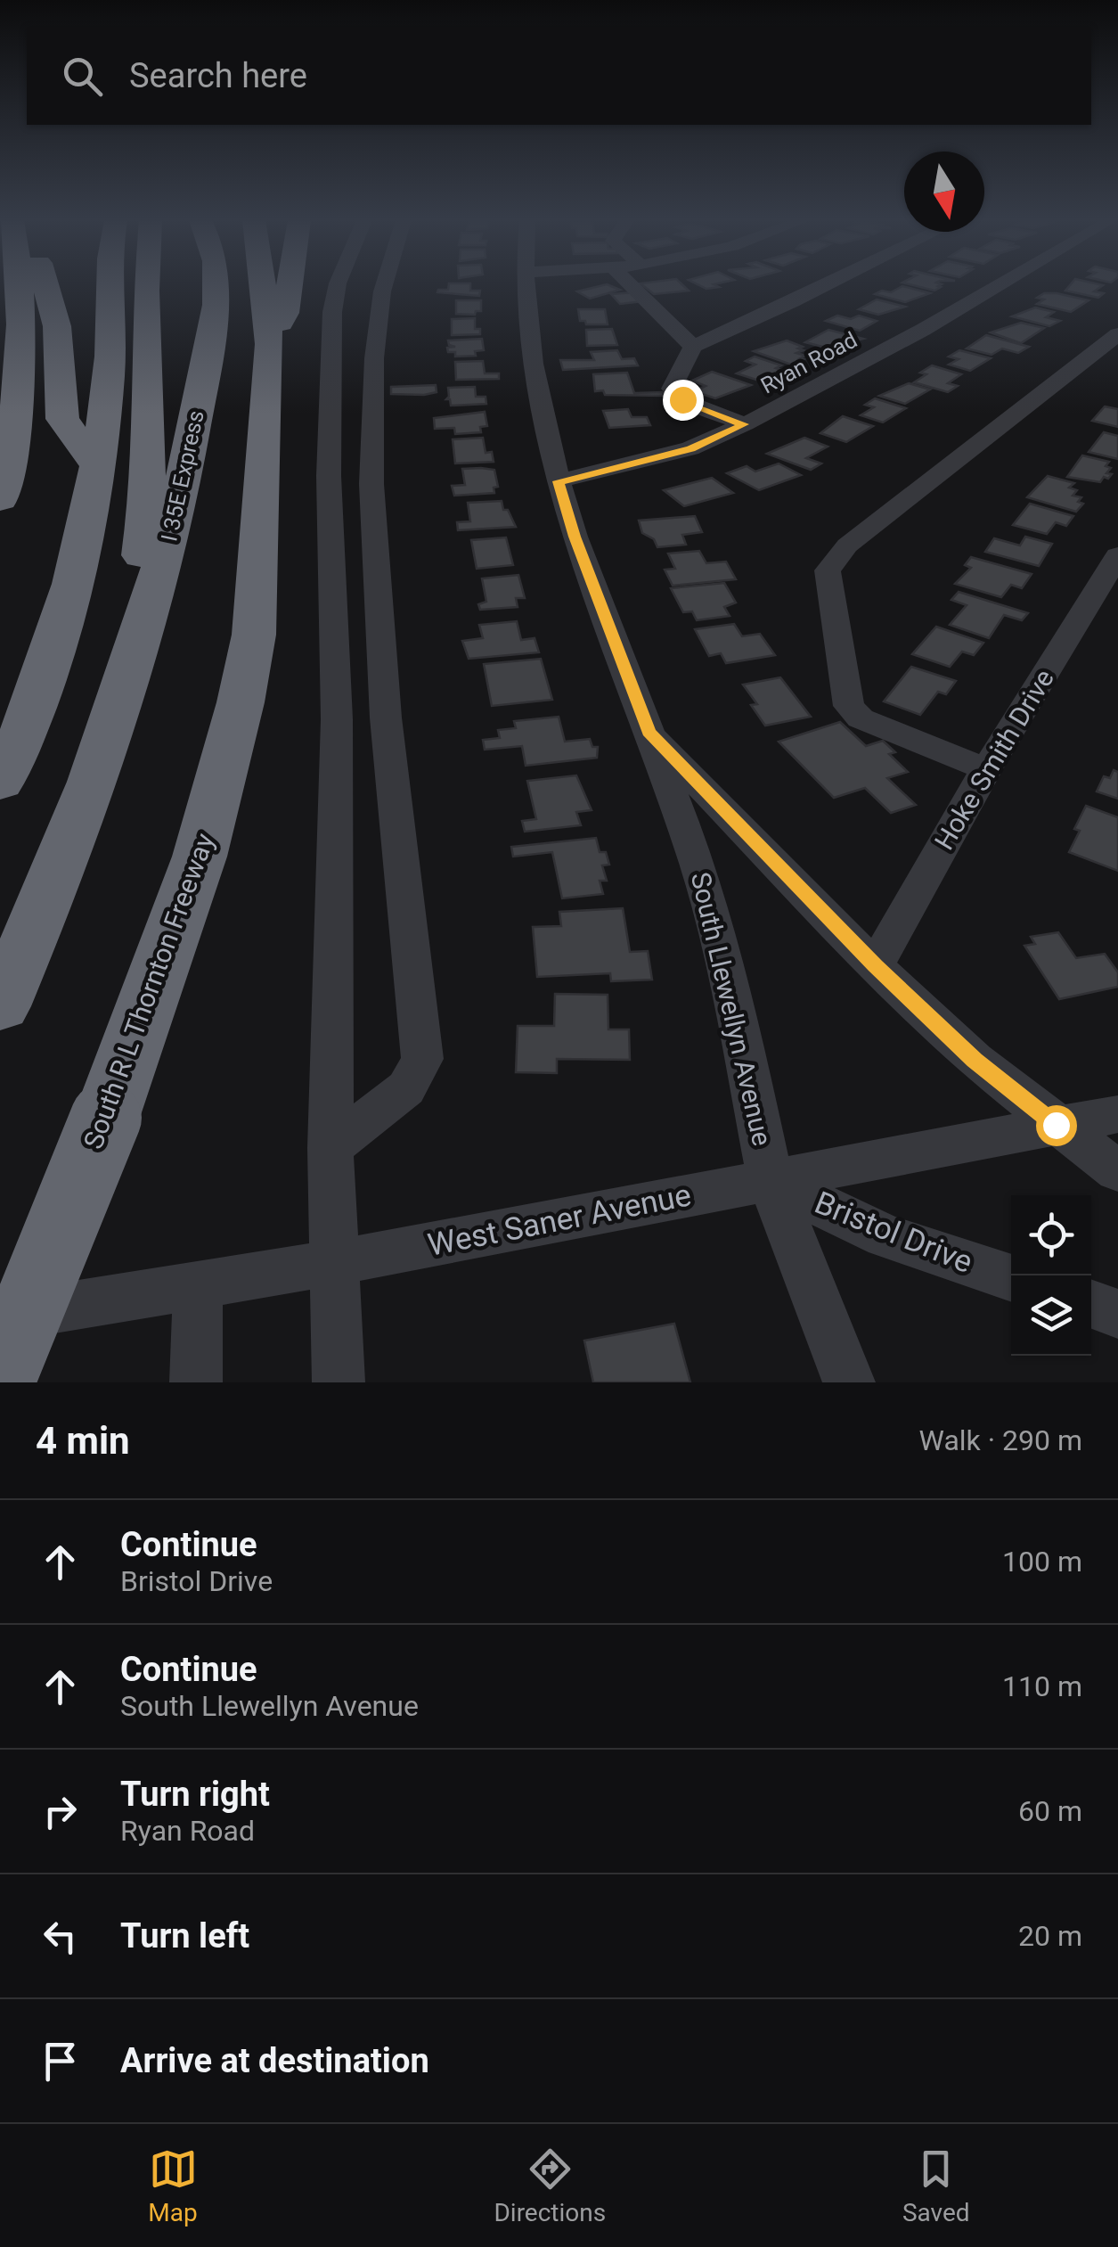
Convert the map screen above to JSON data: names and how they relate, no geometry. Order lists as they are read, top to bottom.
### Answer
{
  "streets": {
    "highway": ["I 35E Express", "South R L Thornton Freeway"],
    "street": [
      "Ryan Road",
      "Hoke Smith Drive",
      "South Llewellyn Avenue",
      "West Saner Avenue",
      "Bristol Drive"
    ]
  },
  "crossings": [
    ["Ryan Road", "South Llewellyn Avenue"],
    ["South Llewellyn Avenue", "West Saner Avenue"],
    ["South Llewellyn Avenue", "Bristol Drive"],
    ["West Saner Avenue", "Bristol Drive"]
  ],
  "north": "bottom",
  "page": {
    "search": "Search here",
    "heading": ["4 min", "Walk · 290 m"],
    "list": [
      ["Continue", "Bristol Drive", "100 m"],
      ["Continue", "South Llewellyn Avenue", "110 m"],
      ["Turn right", "Ryan Road", "60 m"],
      ["Turn left", "20 m"],
      "Arrive at destination"
    ],
    "nav": ["Map", "Directions", "Saved"]
  }
}
